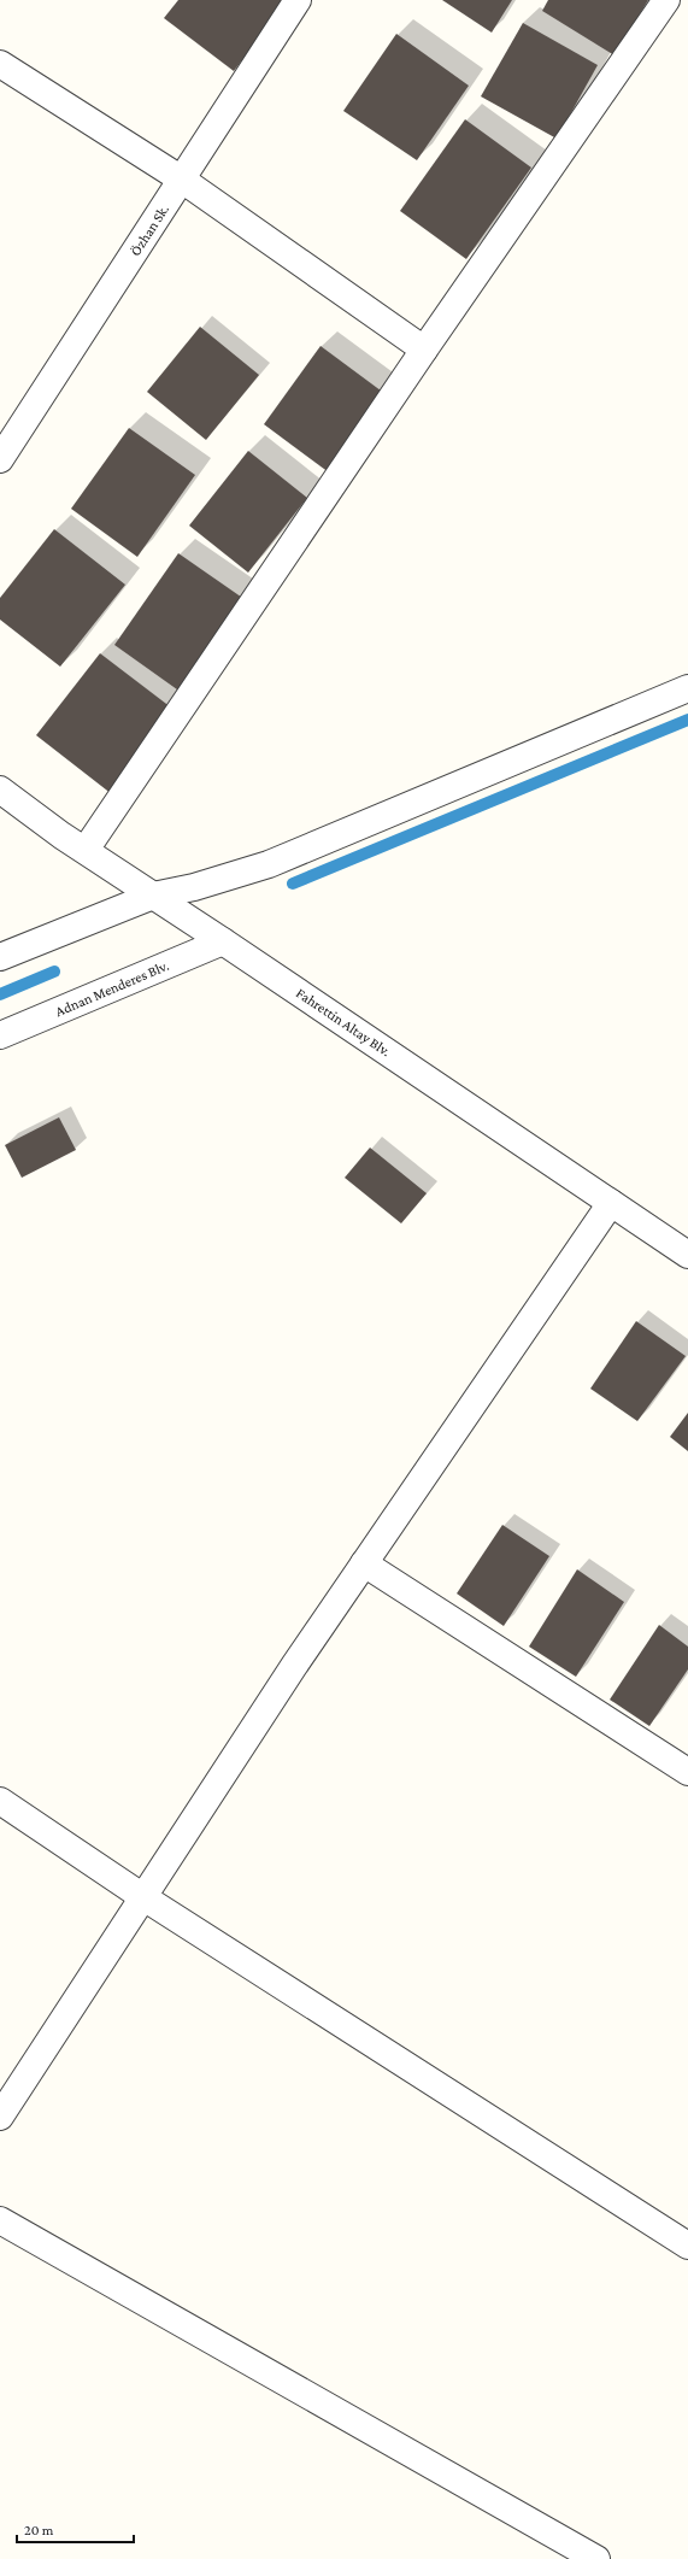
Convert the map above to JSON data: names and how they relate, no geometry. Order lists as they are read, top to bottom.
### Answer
{
  "streets": {
    "street": ["Özhan Sk.", "Adnan Menderes Blv.", "Fahrettin Altay Blv."]
  },
  "crossings": [
    ["Adnan Menderes Blv.", "Fahrettin Altay Blv."]
  ],
  "scale_bar": "20 m"
}
